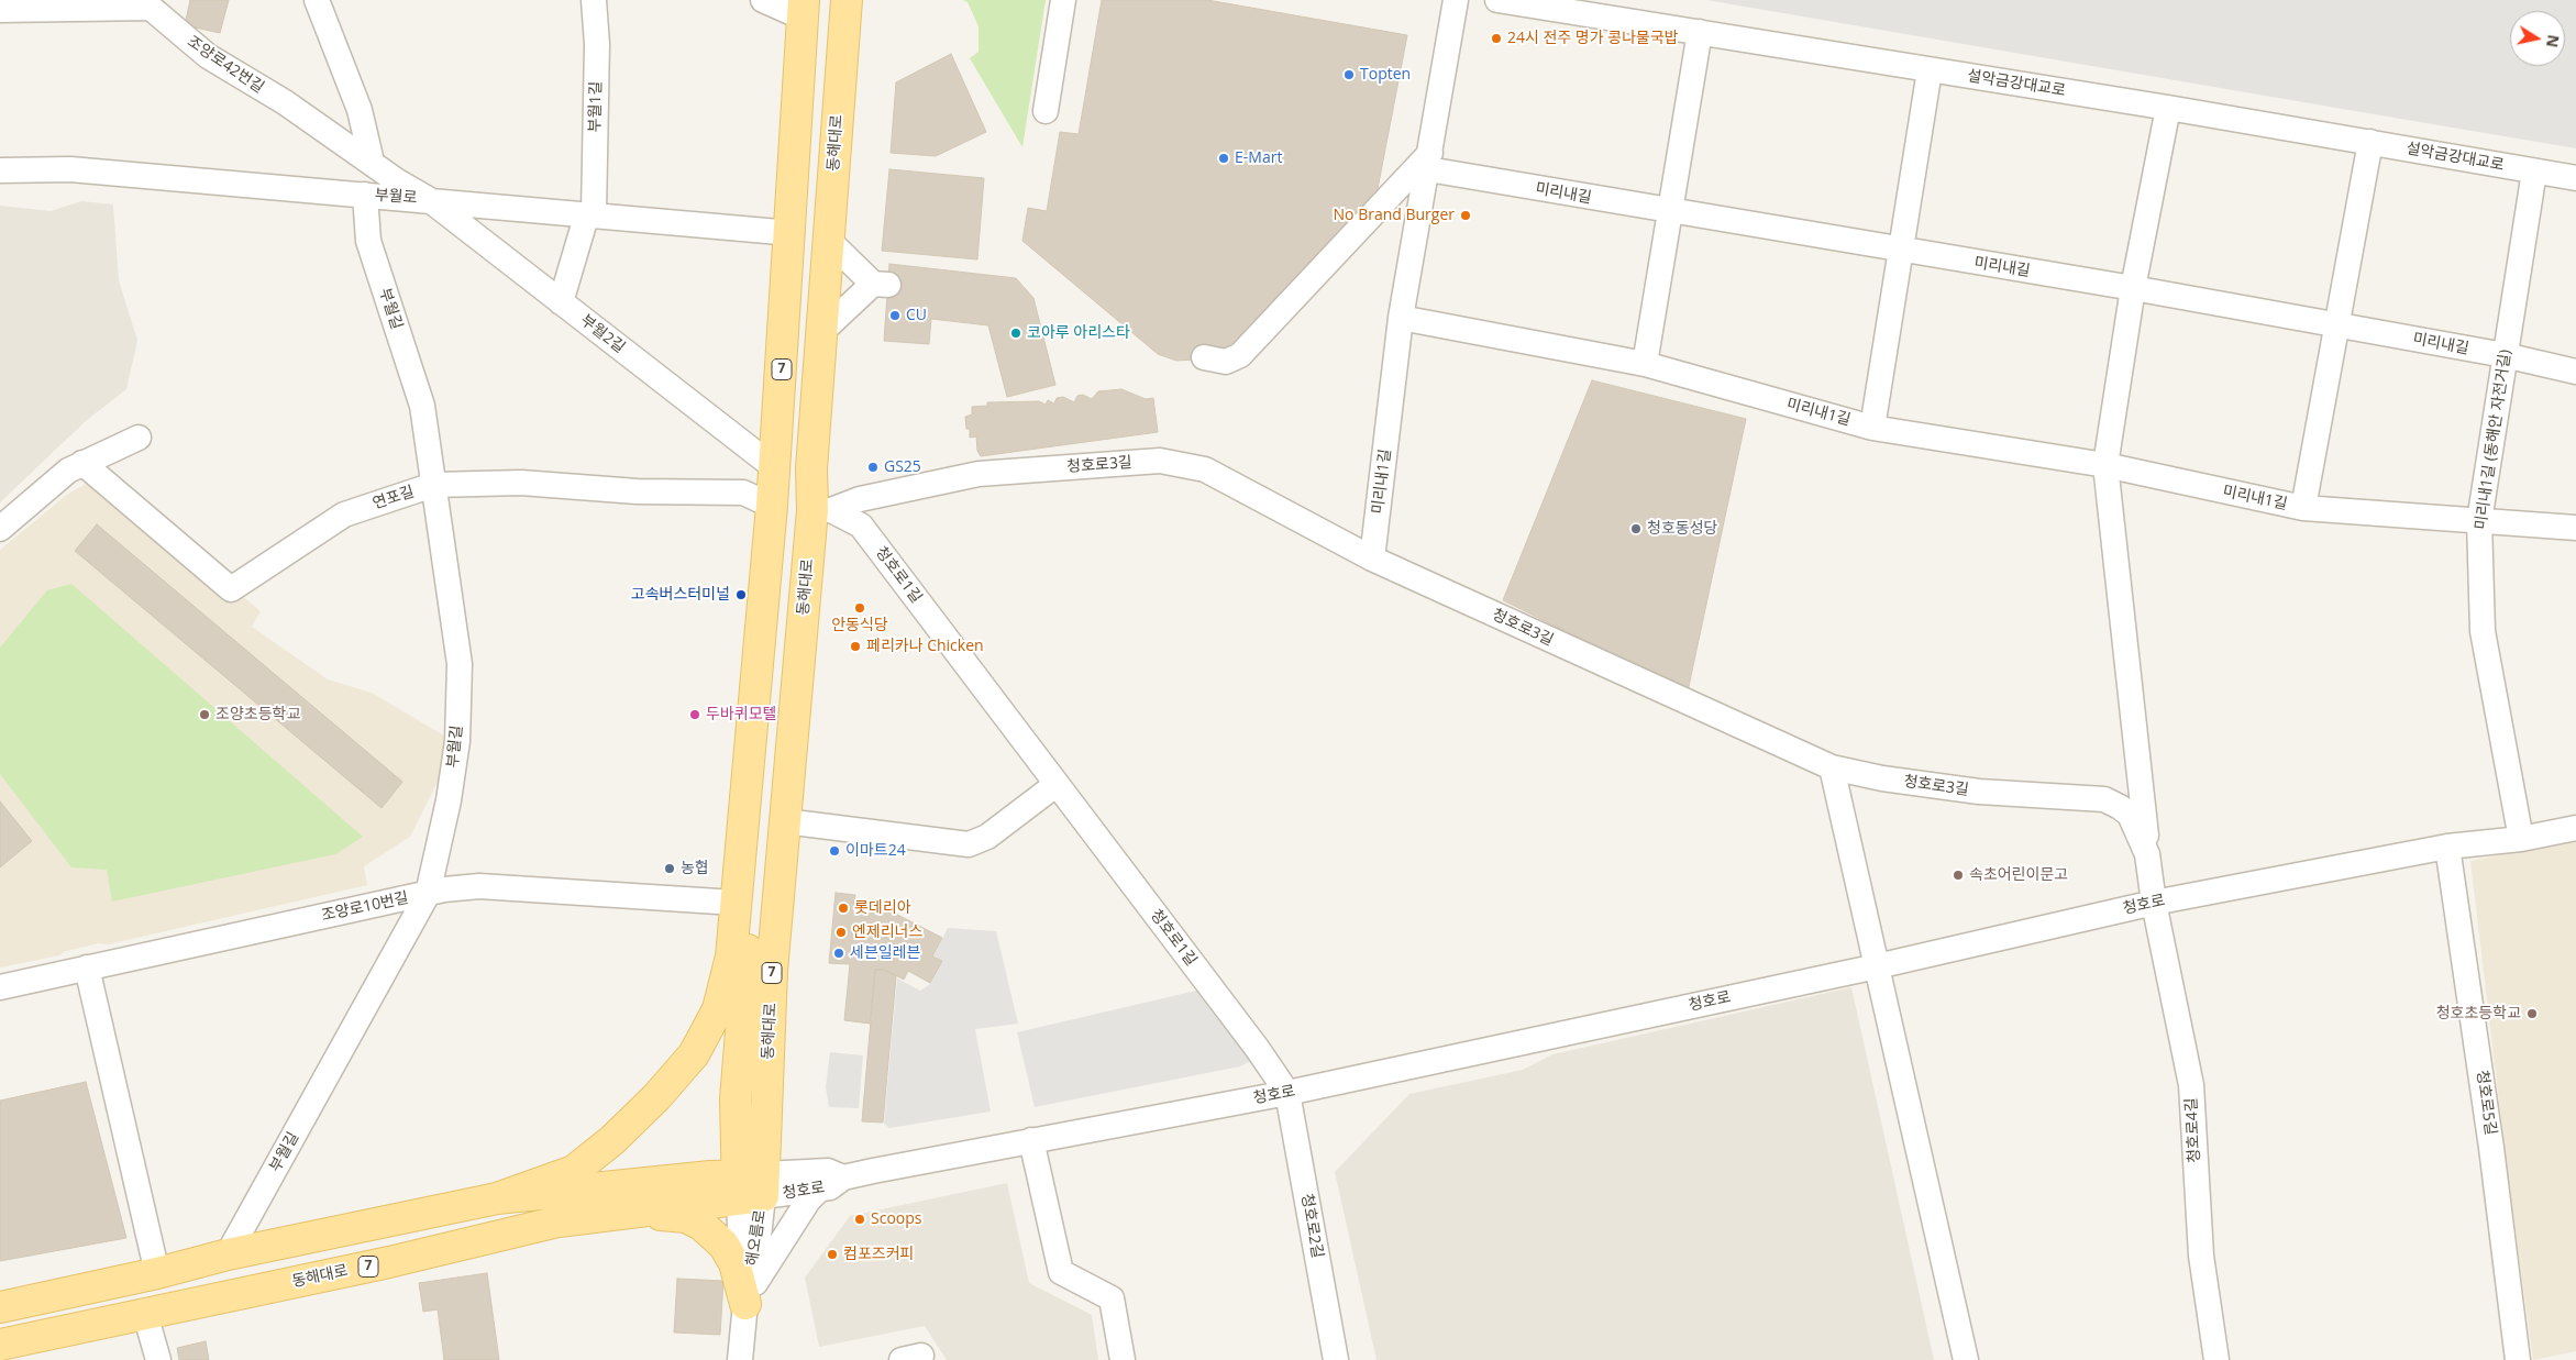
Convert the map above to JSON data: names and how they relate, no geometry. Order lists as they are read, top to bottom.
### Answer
{
  "streets": {
    "main road": ["동해대로", "7"],
    "street": [
      "조양로42번길",
      "설악금강대교로",
      "부월1길",
      "미리내길",
      "부월로",
      "부월길",
      "부월2길",
      "미리내1길",
      "미리내1길 (동해안 자전거길)",
      "청호로3길",
      "연포길",
      "청호로1길",
      "청호로",
      "조양로10번길",
      "청호로5길",
      "청호로4길",
      "청호로2길",
      "해오름로"
    ]
  },
  "crossings": [
    ["조양로42번길", "부월로"],
    ["조양로42번길", "부월2길"],
    ["설악금강대교로", "미리내1길 (동해안 자전거길)"],
    ["부월1길", "부월로"],
    ["부월1길", "부월2길"],
    ["동해대로", "부월로"],
    ["동해대로", "부월길"],
    ["동해대로", "부월2길"],
    ["동해대로", "청호로3길"],
    ["동해대로", "연포길"],
    ["동해대로", "청호로1길"],
    ["동해대로", "청호로"],
    ["동해대로", "조양로10번길"],
    ["동해대로", "해오름로"],
    ["미리내길", "미리내1길 (동해안 자전거길)"],
    ["부월로", "부월길"],
    ["부월로", "부월2길"],
    ["부월길", "연포길"],
    ["부월길", "조양로10번길"],
    ["미리내1길", "미리내1길 (동해안 자전거길)"],
    ["미리내1길", "청호로3길"],
    ["미리내1길 (동해안 자전거길)", "청호로"],
    ["청호로3길", "청호로1길"],
    ["청호로3길", "청호로"],
    ["청호로3길", "청호로4길"],
    ["청호로1길", "청호로"],
    ["청호로1길", "청호로2길"],
    ["청호로", "청호로5길"],
    ["청호로", "청호로4길"],
    ["청호로", "청호로2길"],
    ["청호로", "해오름로"]
  ],
  "places": [
    "24시 전주 명가 콩나물국밥",
    "Topten",
    "E-Mart",
    "No Brand Burger",
    "CU",
    "코아루 아리스타",
    "GS25",
    "청호동성당",
    "고속버스터미널",
    "안동식당",
    "페리카나 Chicken",
    "조양초등학교",
    "두바퀴모텔",
    "이마트24",
    "농협",
    "속초어린이문고",
    "롯데리아",
    "엔제리너스",
    "세븐일레븐",
    "청호초등학교",
    "Scoops",
    "컴포즈커피"
  ],
  "north": "right"
}
